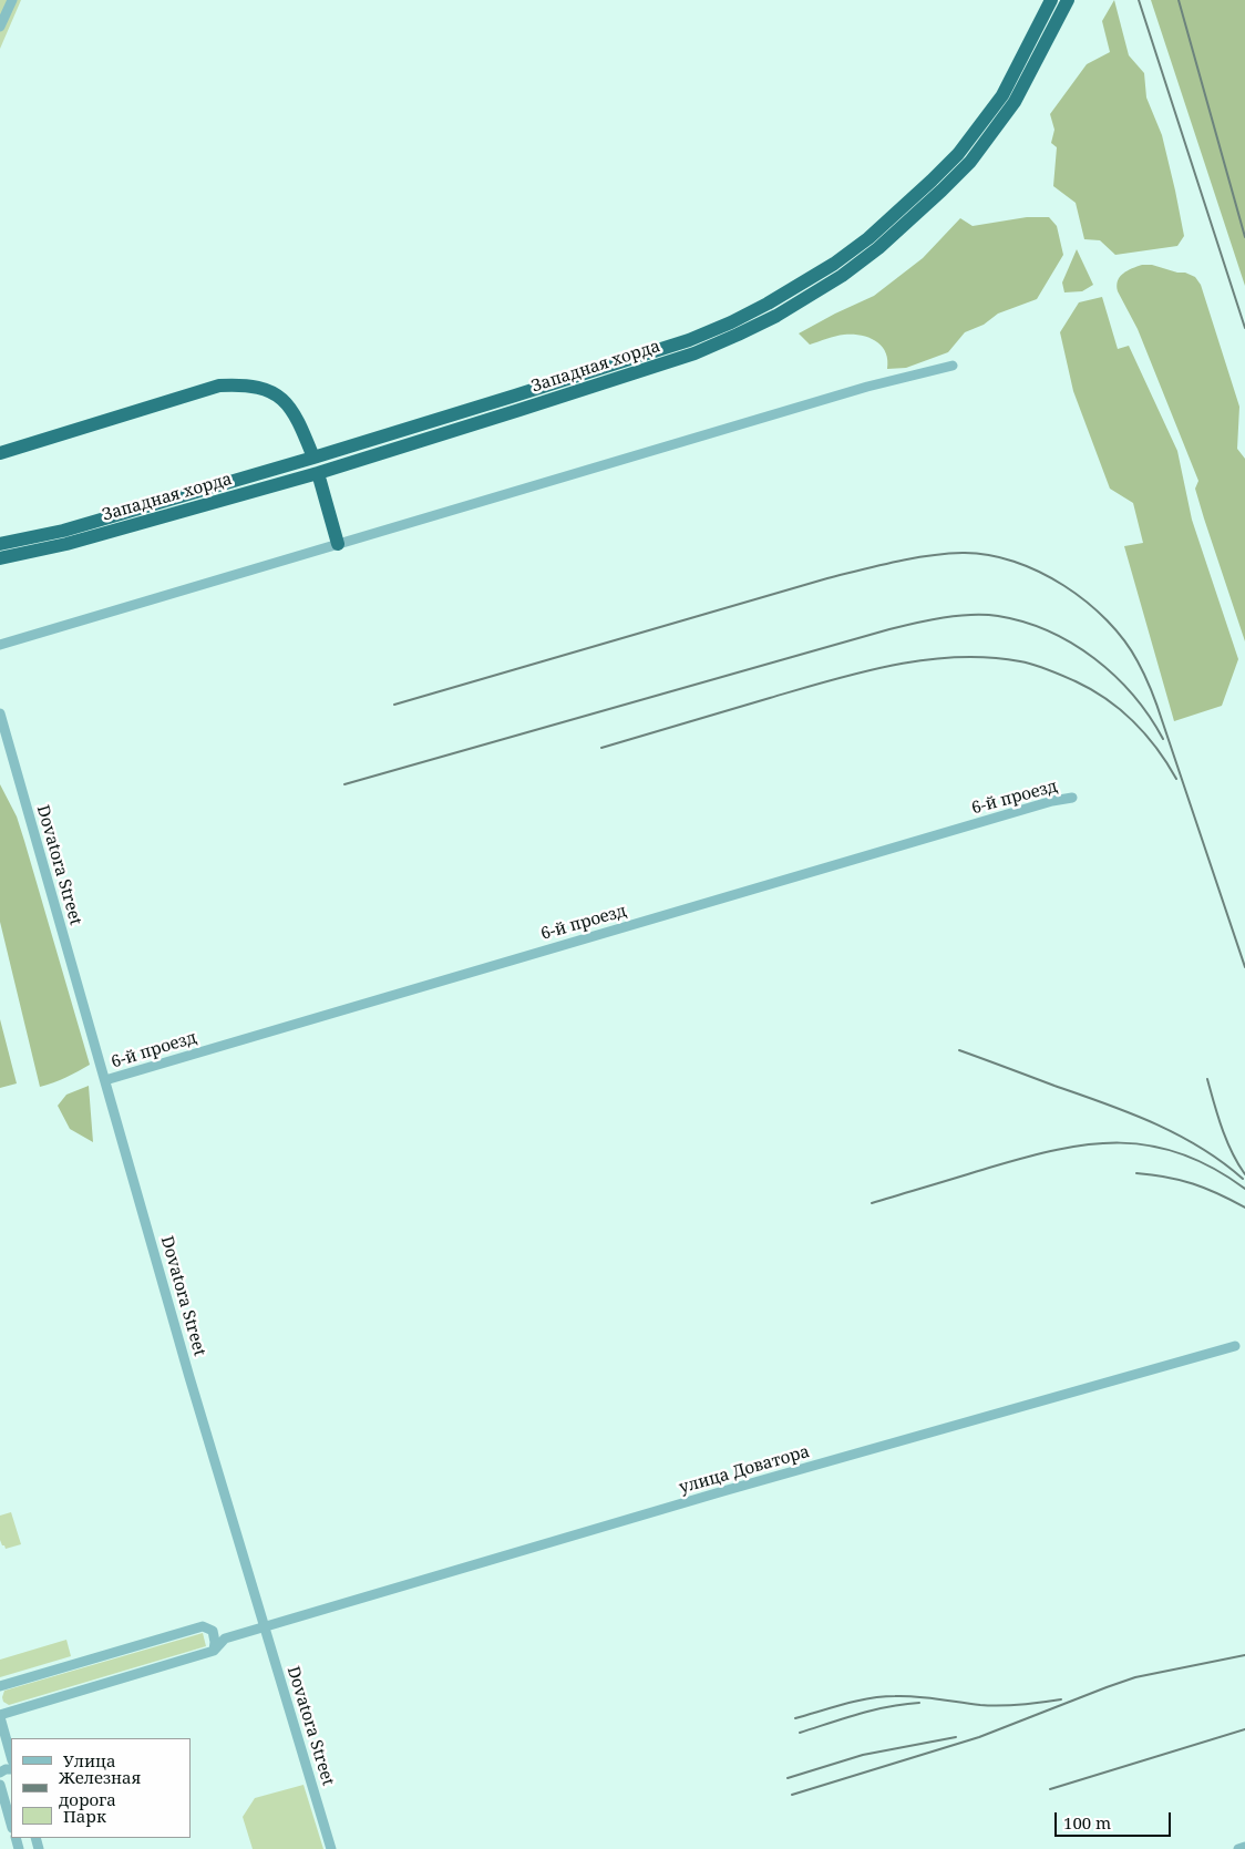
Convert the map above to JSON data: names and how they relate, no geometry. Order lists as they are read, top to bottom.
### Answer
{
  "streets": {
    "highway": ["Западная хорда"],
    "street": ["6-й проезд", "Dovatora Street", "улица Доватора"]
  },
  "crossings": [
    ["6-й проезд", "Dovatora Street"],
    ["Dovatora Street", "улица Доватора"]
  ],
  "legend": ["Улица", "Железная дорога", "Парк"],
  "scale_bar": "100 m"
}
